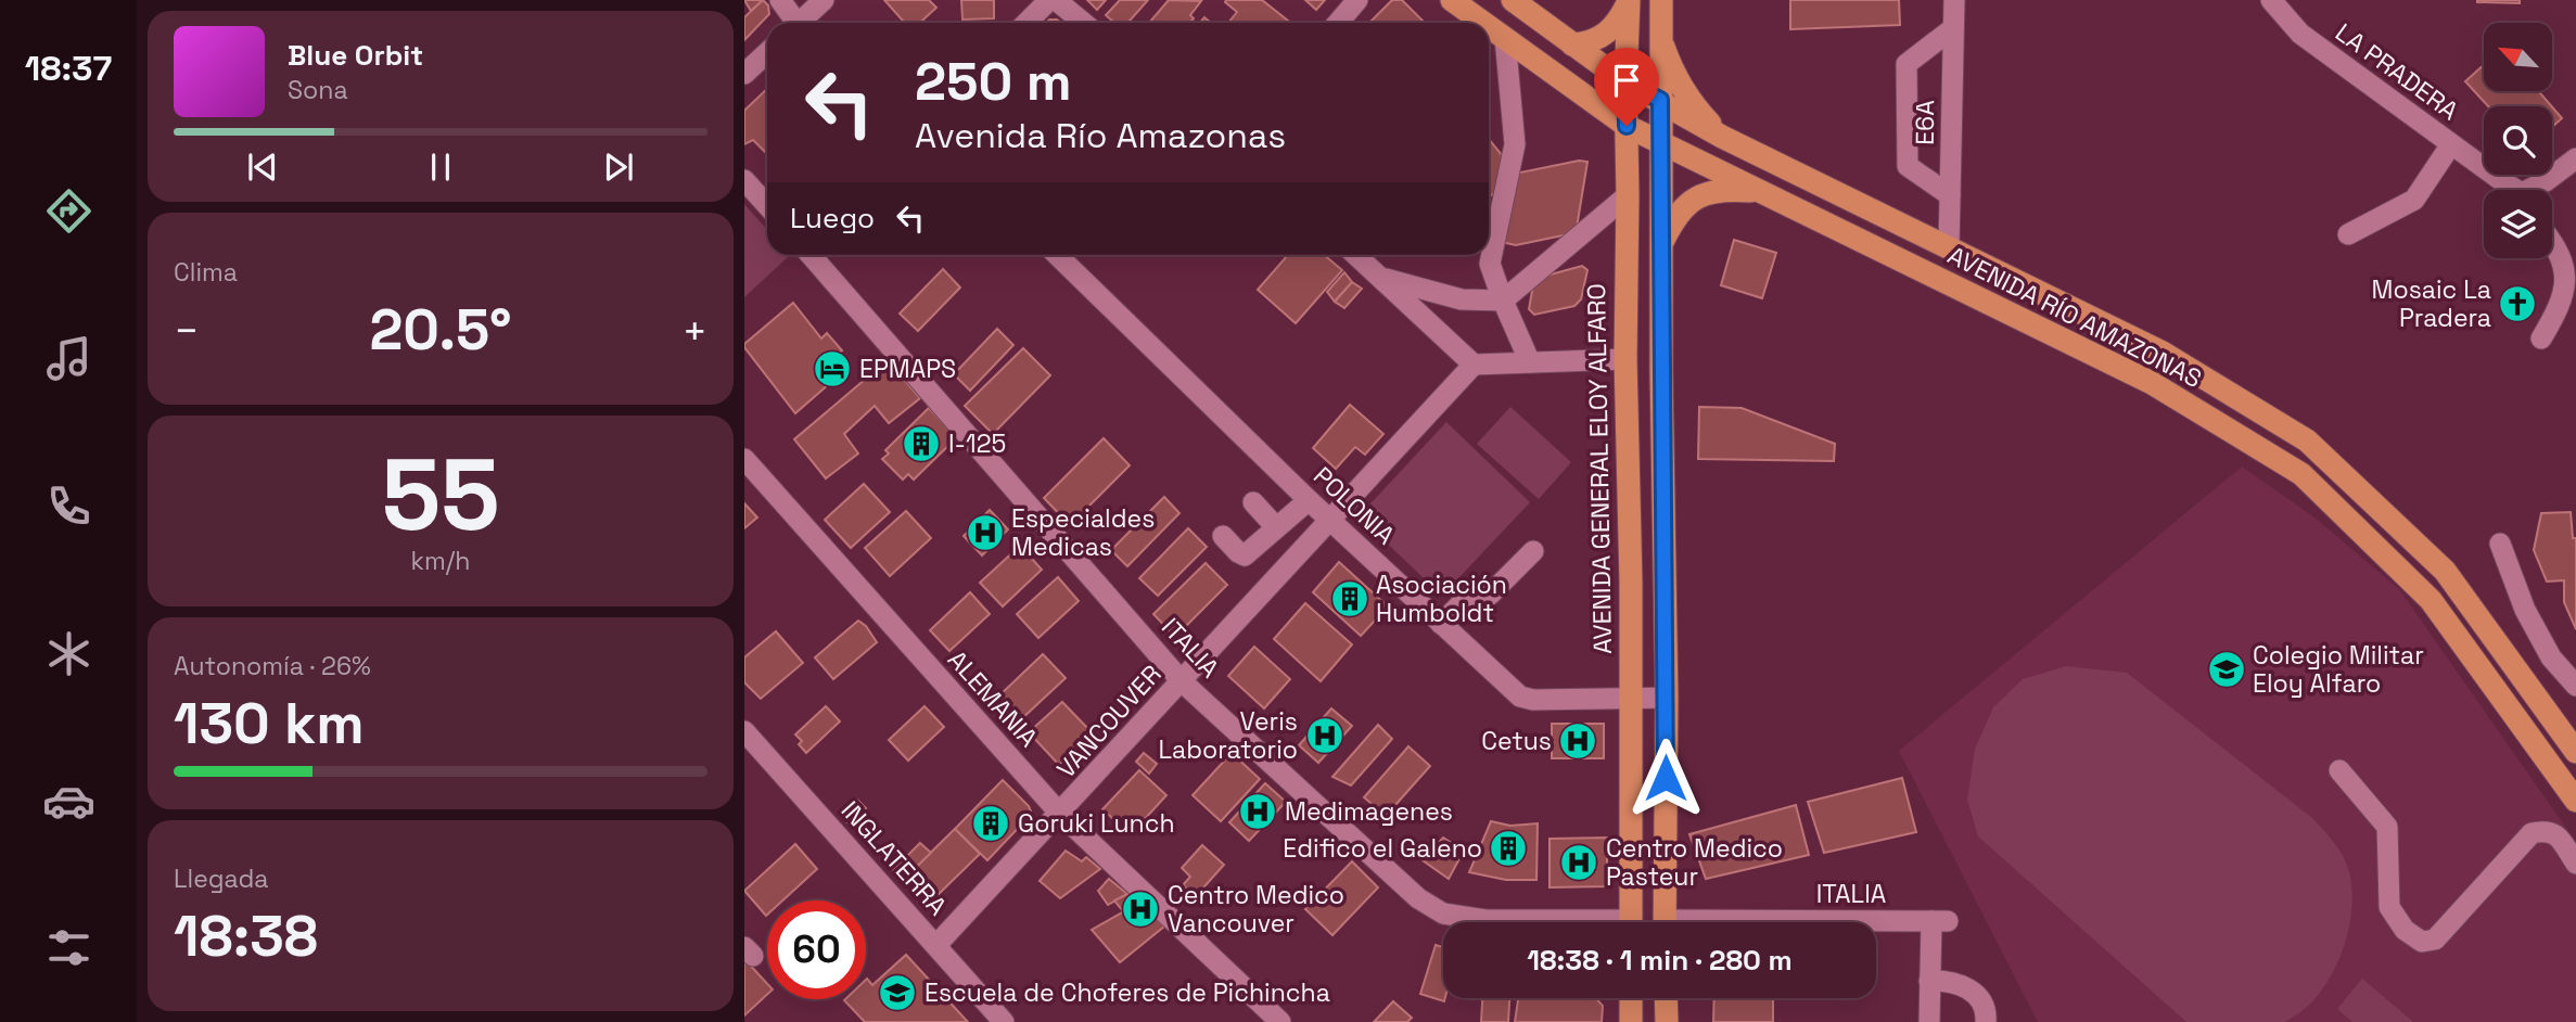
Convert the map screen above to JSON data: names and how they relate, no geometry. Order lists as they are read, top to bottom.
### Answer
{
  "streets": {
    "main road": ["AVENIDA RÍO AMAZONAS", "AVENIDA GENERAL ELOY ALFARO"],
    "street": [
      "LA PRADERA",
      "E6A",
      "POLONIA",
      "ITALIA",
      "ALEMANIA",
      "VANCOUVER",
      "INGLATERRA"
    ]
  },
  "crossings": [
    ["E6A", "AVENIDA RÍO AMAZONAS"],
    ["AVENIDA RÍO AMAZONAS", "AVENIDA GENERAL ELOY ALFARO"],
    ["AVENIDA GENERAL ELOY ALFARO", "POLONIA"],
    ["POLONIA", "VANCOUVER"],
    ["ITALIA", "VANCOUVER"],
    ["ALEMANIA", "VANCOUVER"],
    ["VANCOUVER", "INGLATERRA"]
  ],
  "places": {
    "church": ["Mosaic La Pradera"],
    "hotel": ["EPMAPS"],
    "building": [
      "I-125",
      "Asociación Humboldt",
      "Goruki Lunch",
      "Edifico el Galeno"
    ],
    "hospital": [
      "Especialdes Medicas",
      "Veris Laboratorio",
      "Cetus",
      "Medimagenes",
      "Centro Medico Pasteur",
      "Centro Medico Vancouver"
    ],
    "school or university": ["Colegio Militar Eloy Alfaro", "Escuela de Choferes de Pichincha"]
  },
  "north": "top left",
  "page": {
    "tabs": "18:37",
    "turn": ["250 m", "Avenida Río Amazonas"],
    "song": ["Blue Orbit", "Sona"],
    "then": "Luego",
    "tile": [
      "Clima",
      ["55", "km/h"],
      ["Autonomía · 26%", "130 km"],
      ["Llegada", "18:38"]
    ],
    "heat": ["−", "20.5°", "+"],
    "limit": "60",
    "trip": "18:38 · 1 min · 280 m"
  }
}
